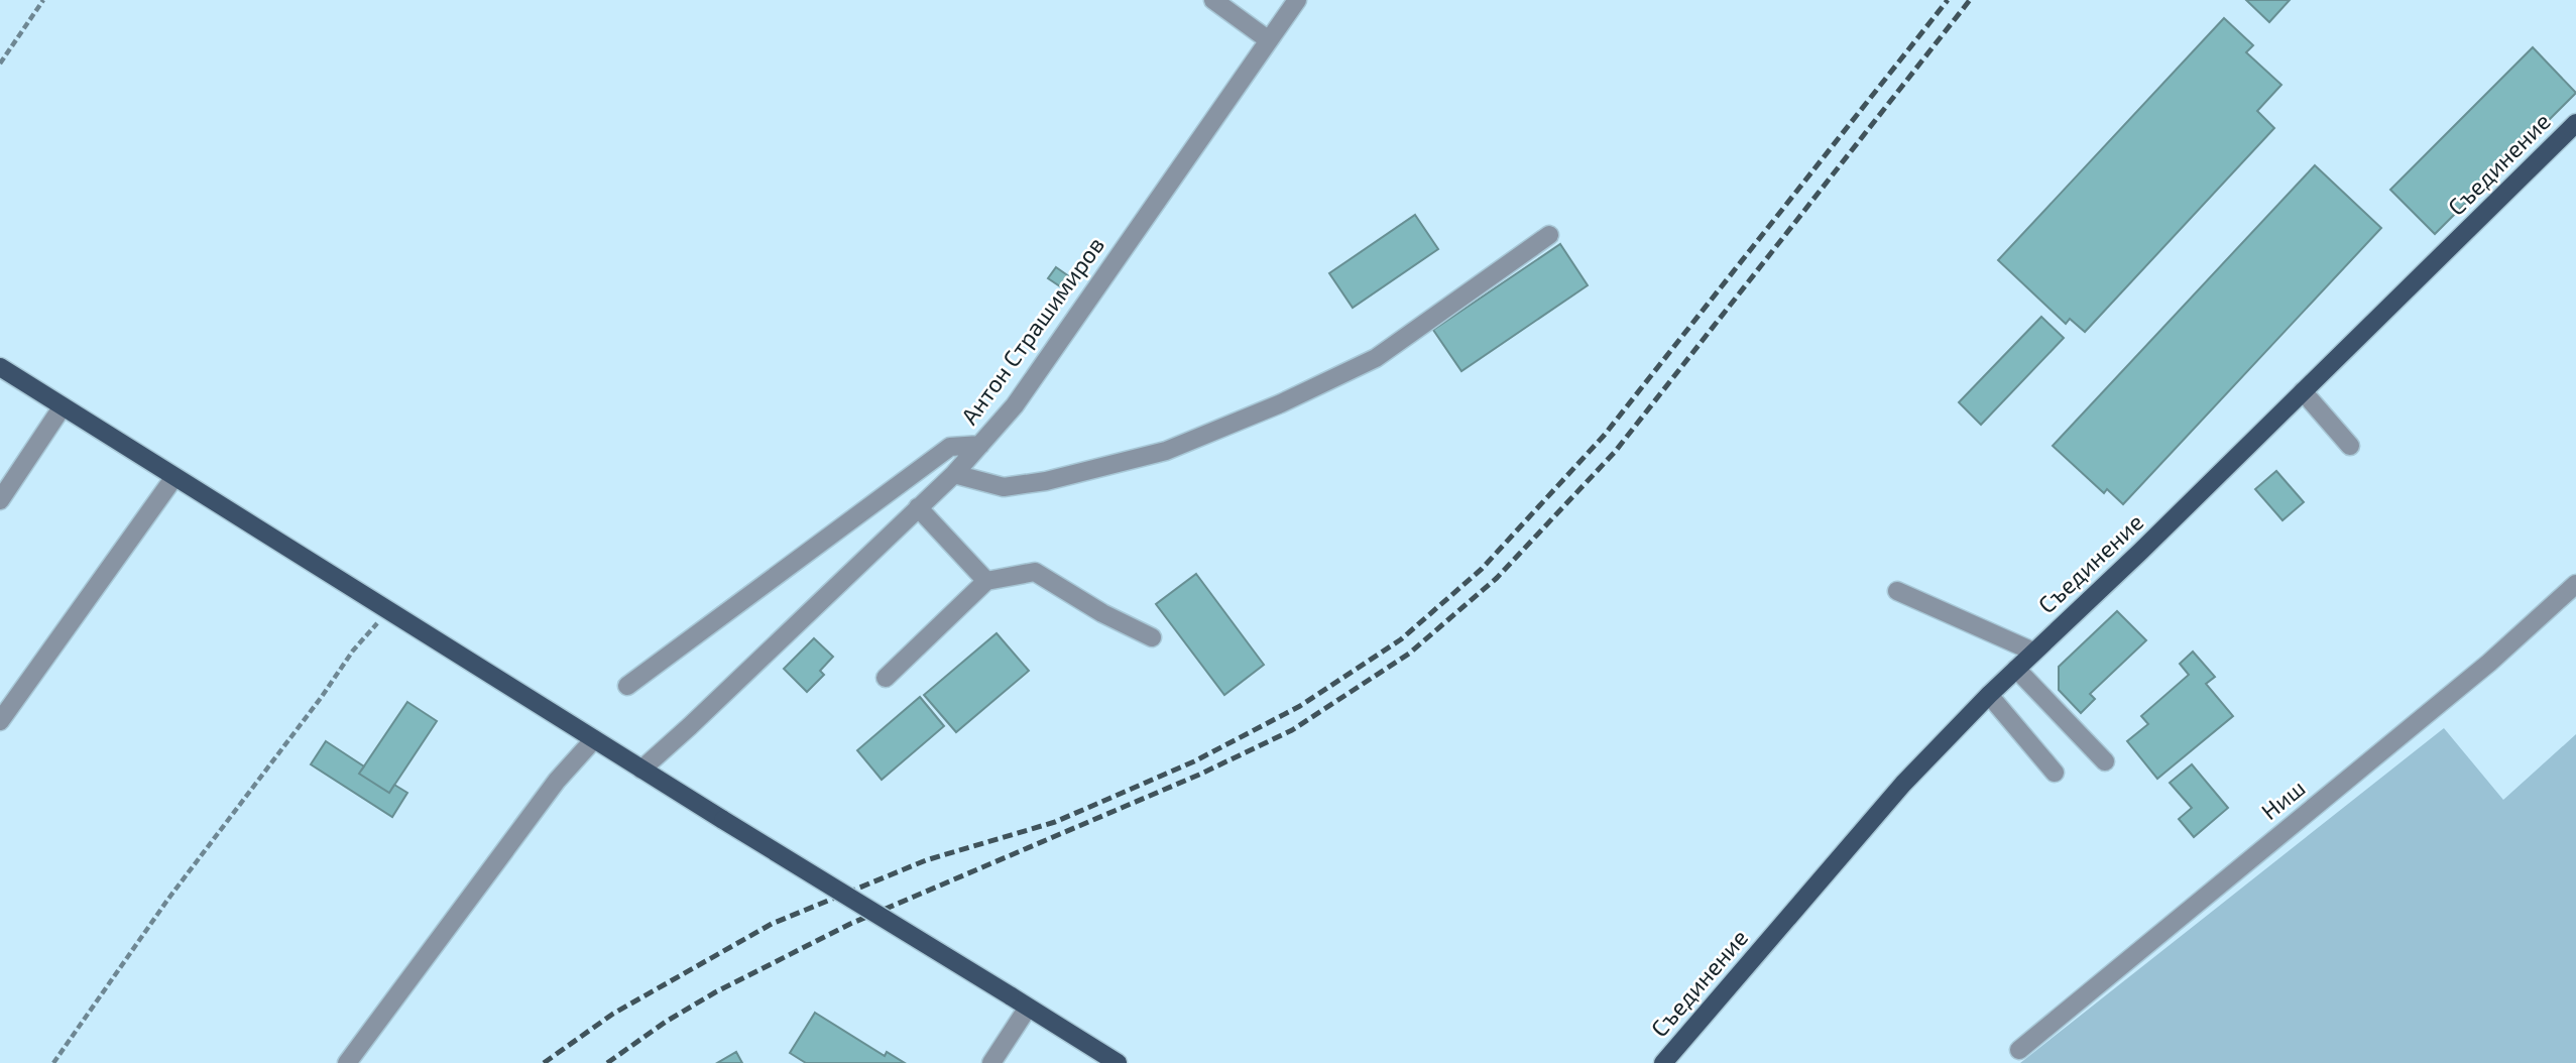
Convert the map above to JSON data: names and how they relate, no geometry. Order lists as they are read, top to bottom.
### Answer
{
  "streets": {
    "main road": ["Съединение"],
    "street": ["Антон Страшимиров", "Ниш"]
  }
}
